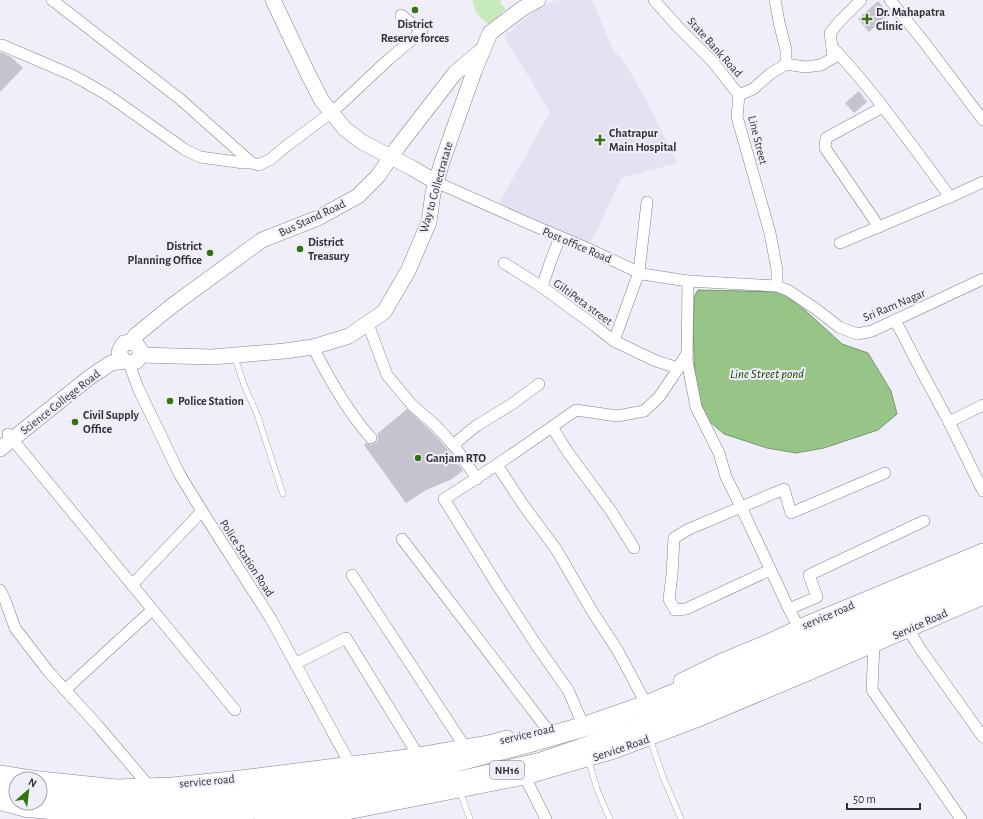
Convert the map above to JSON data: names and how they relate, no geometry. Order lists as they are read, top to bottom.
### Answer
{
  "streets": {
    "highway": ["NH16"],
    "street": [
      "State Bank Road",
      "Line Street",
      "Way to Collectratate",
      "Bus Stand Road",
      "Post office Road",
      "GiltiPeta street",
      "Sri Ram Nagar",
      "Science College Road",
      "Police Station Road",
      "service road",
      "Service Road"
    ]
  },
  "crossings": [
    ["State Bank Road", "Line Street"],
    ["Line Street", "Post office Road"],
    ["Line Street", "Sri Ram Nagar"],
    ["Way to Collectratate", "Bus Stand Road"],
    ["Way to Collectratate", "Post office Road"],
    ["Way to Collectratate", "Science College Road"],
    ["Way to Collectratate", "Police Station Road"],
    ["Bus Stand Road", "Post office Road"],
    ["Bus Stand Road", "Science College Road"],
    ["Bus Stand Road", "Police Station Road"],
    ["Post office Road", "GiltiPeta street"],
    ["Post office Road", "Sri Ram Nagar"],
    ["Science College Road", "Police Station Road"],
    ["Police Station Road", "service road"],
    ["Service Road", "NH16"]
  ],
  "water": ["Line Street pond"],
  "places": {
    "other": [
      "District Reserve forces",
      "District Treasury",
      "District Planning Office",
      "Police Station",
      "Civil Supply Office",
      "Ganjam RTO"
    ],
    "health": ["Dr. Mahapatra Clinic", "Chatrapur Main Hospital"]
  },
  "scale_bar": "50 m",
  "north": "top right"
}
